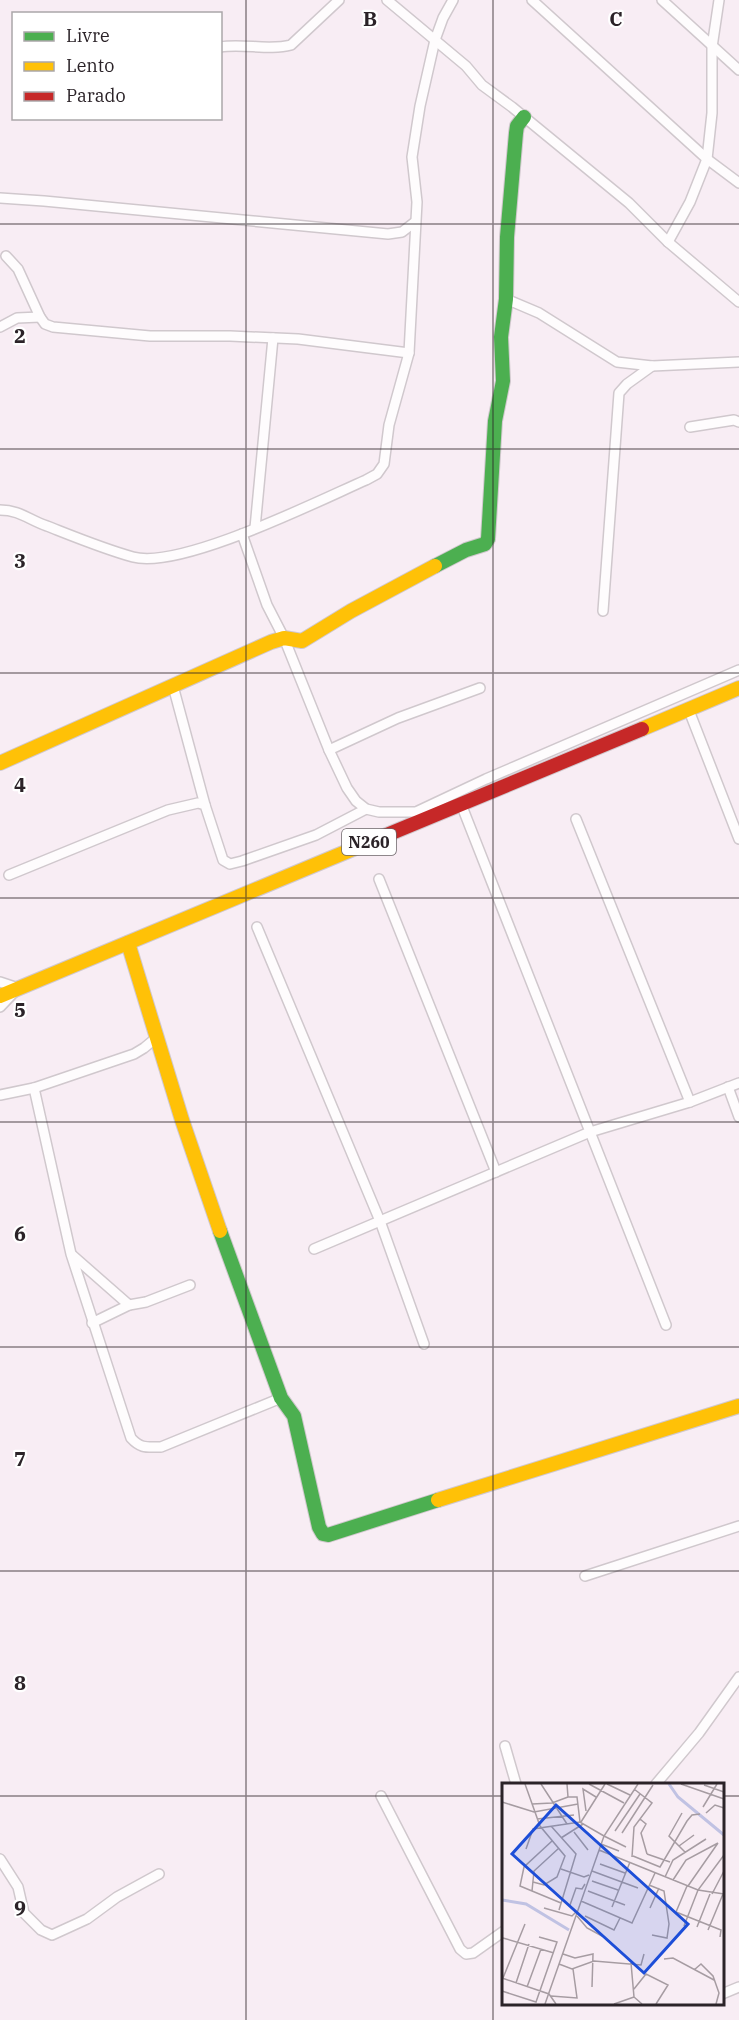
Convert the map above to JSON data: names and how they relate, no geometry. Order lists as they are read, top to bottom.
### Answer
{
  "streets": {
    "street": ["N260"]
  },
  "legend": ["Livre", "Lento", "Parado"],
  "grid": {
    "columns": ["B", "C"],
    "rows": [
      "2",
      "3",
      "4",
      "5",
      "6",
      "7",
      "8",
      "9"
    ]
  }
}
